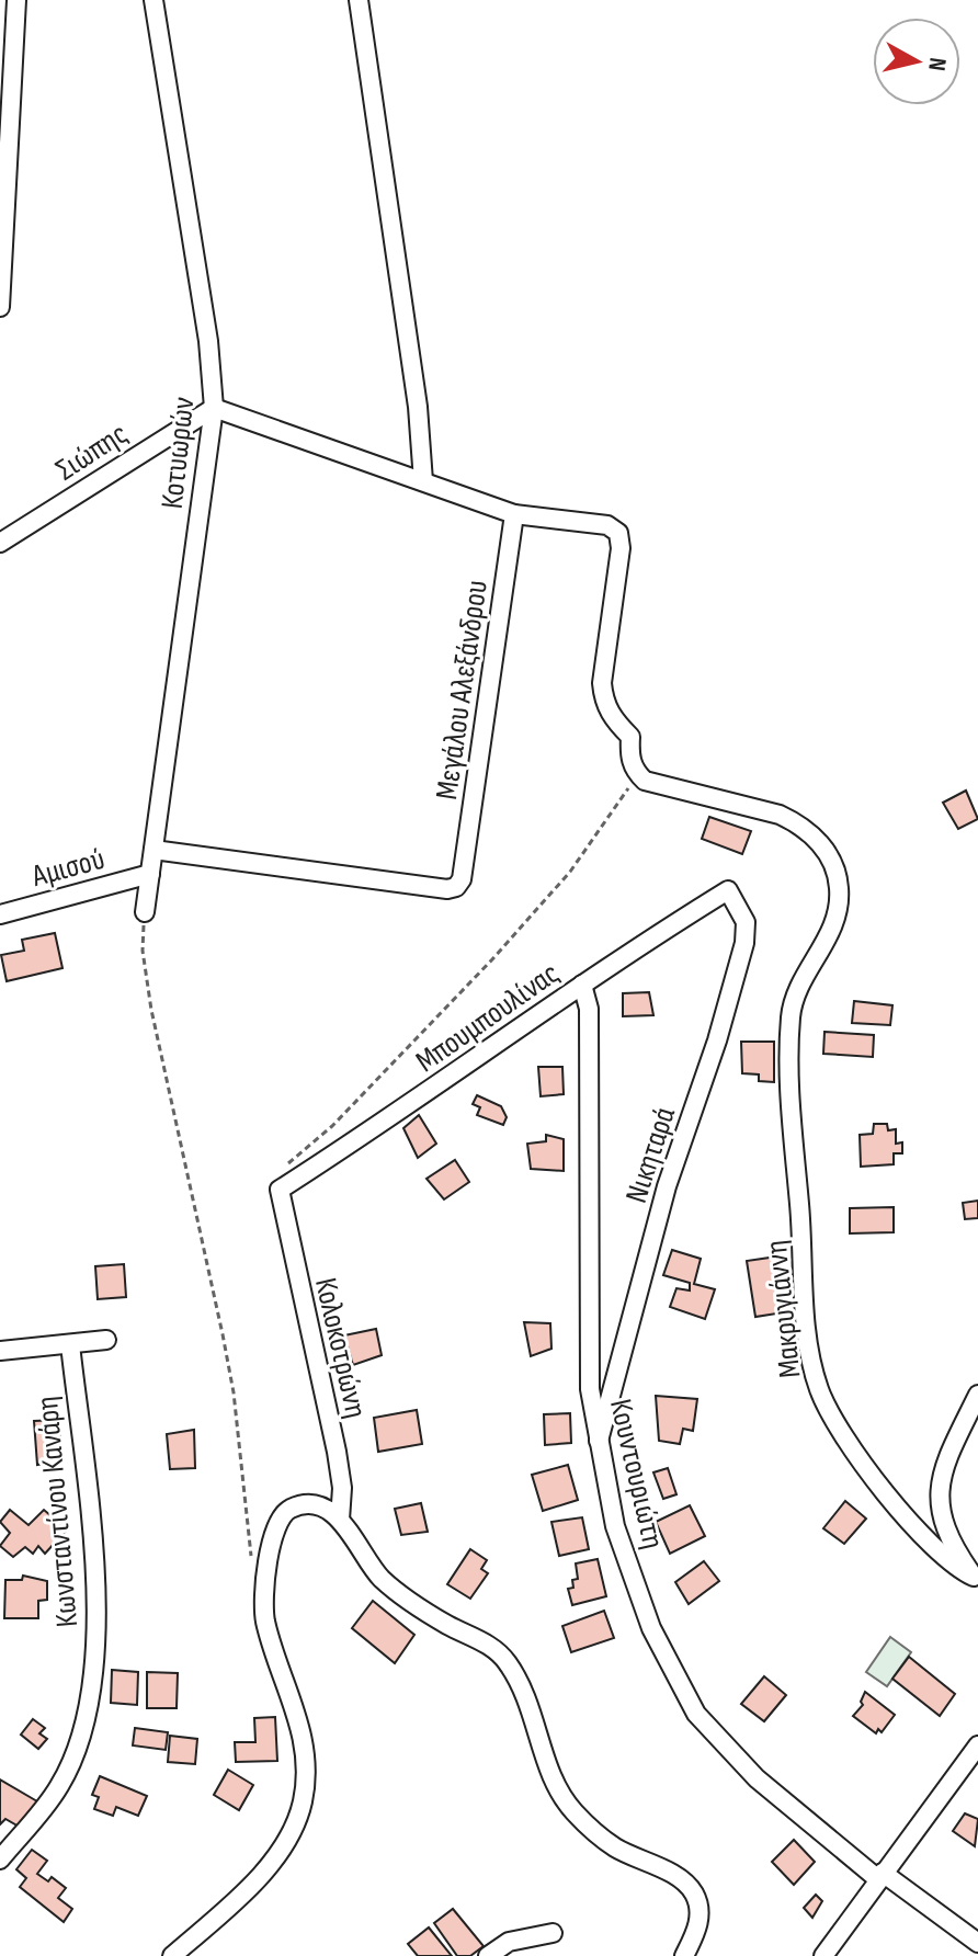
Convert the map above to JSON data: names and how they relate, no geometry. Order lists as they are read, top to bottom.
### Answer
{
  "streets": {
    "street": [
      "Σιώπης",
      "Κοτυωρών",
      "Μεγάλου Αλεξάνδρου",
      "Αμισού",
      "Μπουμπουλίνας",
      "Νικηταρά",
      "Μακρυγιάννη",
      "Κολοκοτρώνη",
      "Κουντουριώτη",
      "Κωνσταντίνου Κανάρη"
    ]
  },
  "crossings": [
    ["Σιώπης", "Κοτυωρών"],
    ["Κοτυωρών", "Μεγάλου Αλεξάνδρου"],
    ["Κοτυωρών", "Αμισού"],
    ["Μπουμπουλίνας", "Νικηταρά"],
    ["Μπουμπουλίνας", "Κολοκοτρώνη"],
    ["Μπουμπουλίνας", "Κουντουριώτη"],
    ["Νικηταρά", "Κουντουριώτη"]
  ],
  "north": "right"
}
